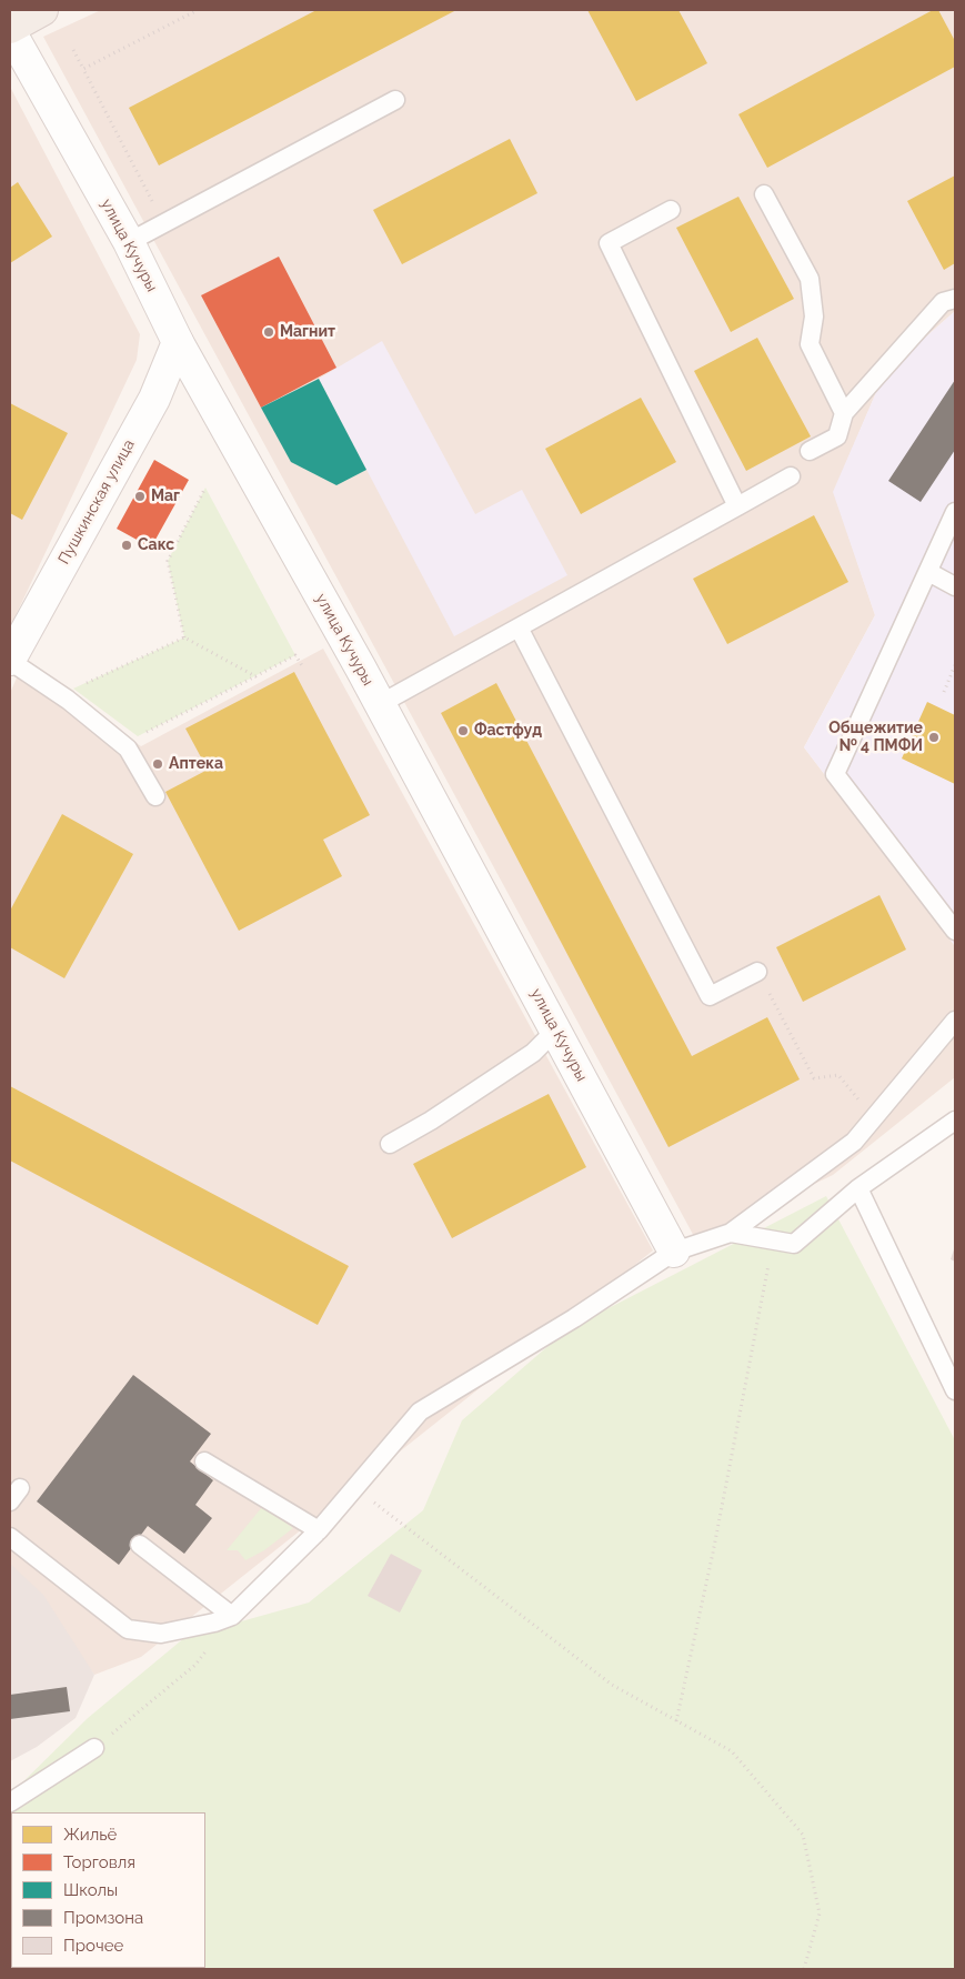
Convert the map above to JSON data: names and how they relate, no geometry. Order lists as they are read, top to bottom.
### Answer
{
  "streets": {
    "street": ["улица Кучуры", "Пушкинская улица"]
  },
  "crossings": [
    ["улица Кучуры", "Пушкинская улица"]
  ],
  "places": [
    "Магнит",
    "Маг",
    "Сакс",
    "Фастфуд",
    "Общежитие № 4 ПМФИ",
    "Аптека"
  ],
  "legend": [
    "Жильё",
    "Торговля",
    "Школы",
    "Промзона",
    "Прочее"
  ]
}
